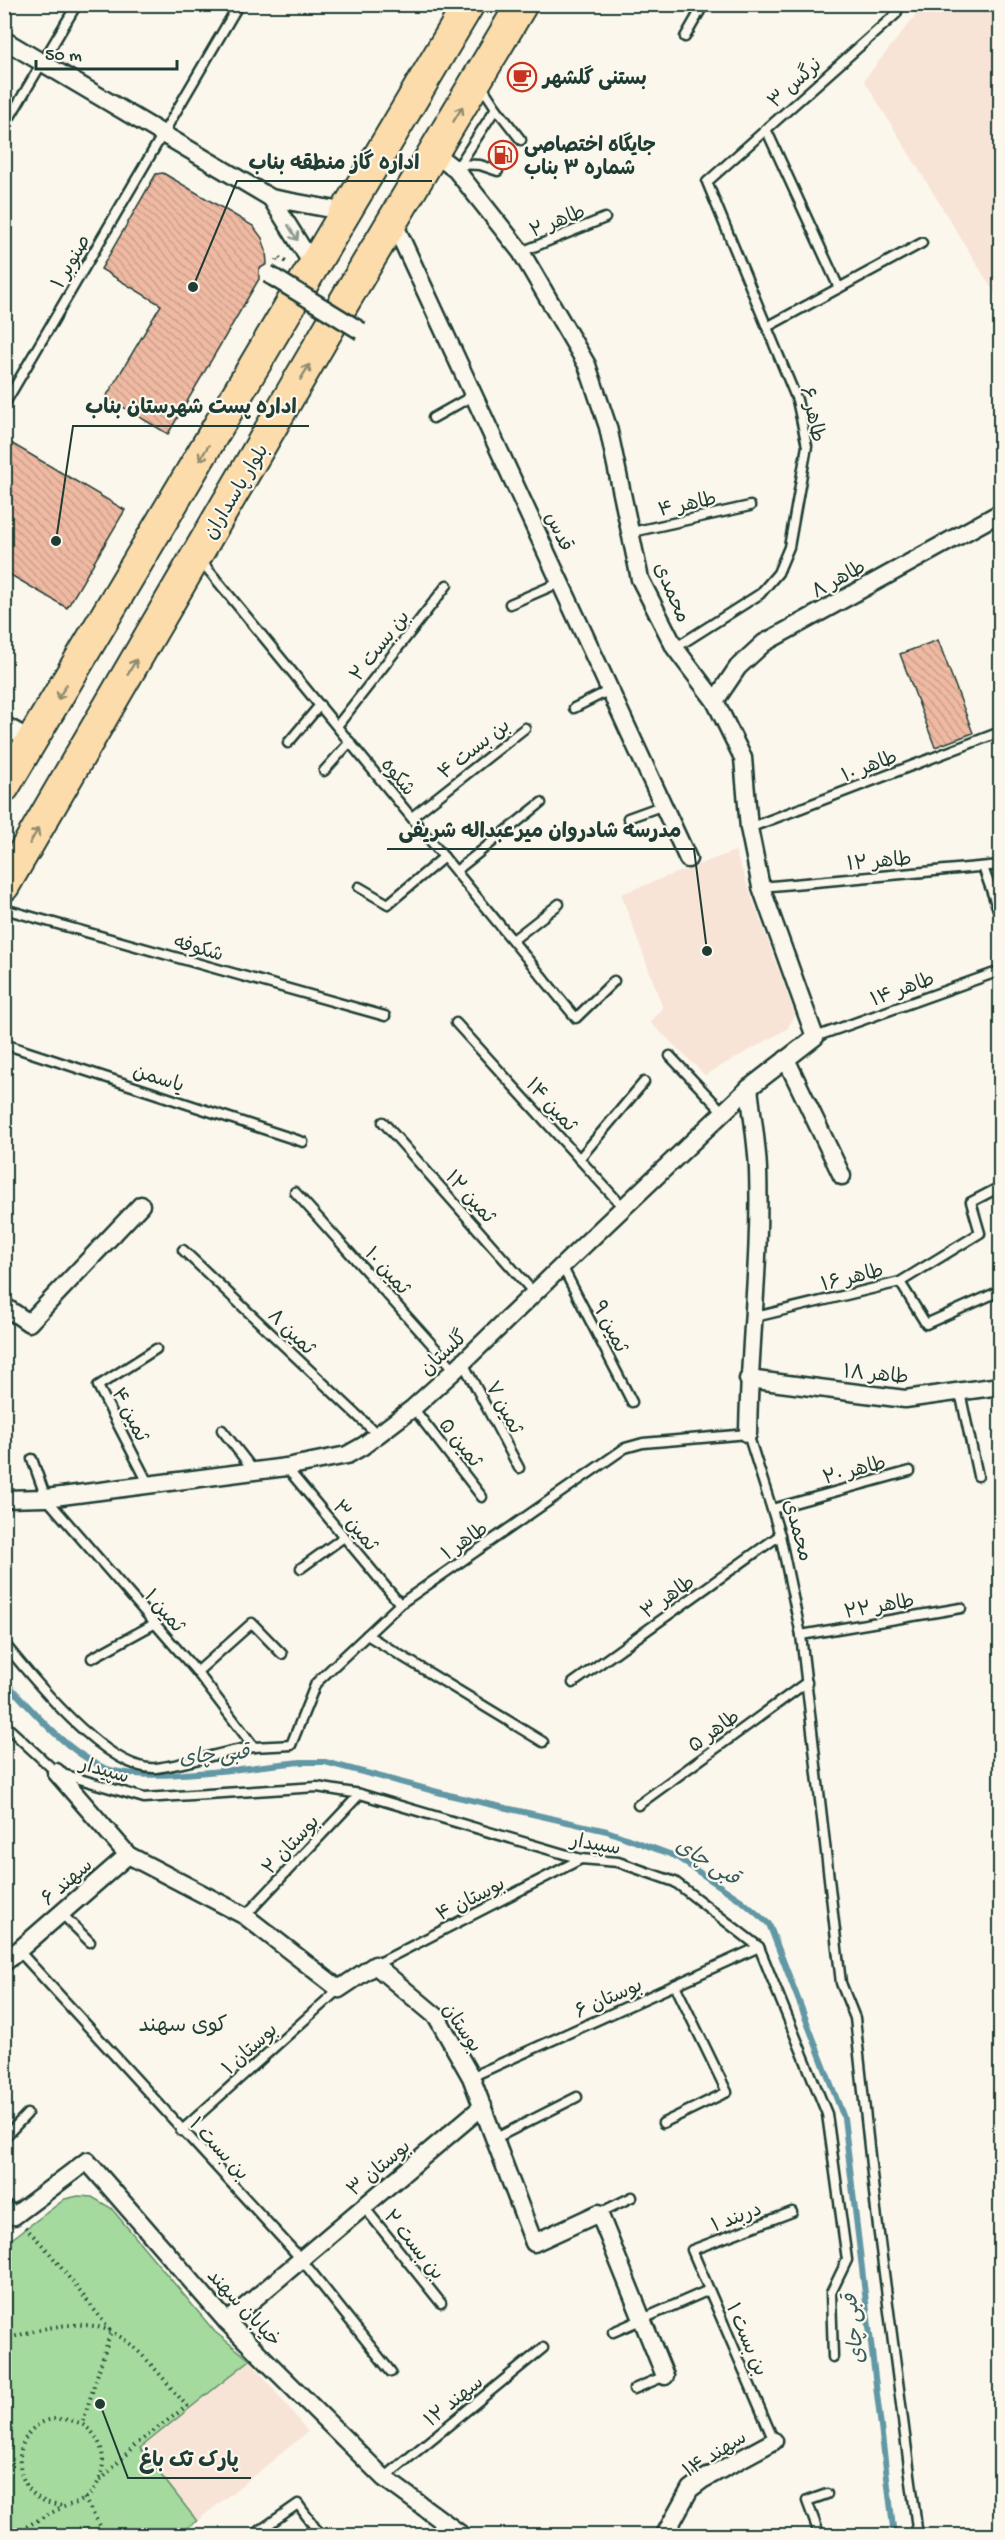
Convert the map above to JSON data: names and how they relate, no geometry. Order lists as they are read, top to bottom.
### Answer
{
  "streets": {
    "highway": ["بلوار پاسداران"],
    "street": [
      "قدس",
      "طاهر ۸",
      "محمدی",
      "گلستان",
      "طاهر ۱۸",
      "سهند ۶",
      "بوستان",
      "بوستان ۳",
      "خیابان سهند",
      "سهند ۱۴"
    ],
    "lane": [
      "نرگس ۳",
      "طاهر ۲",
      "صنوبر ۱",
      "طاهر ۶",
      "طاهر ۴",
      "بن بست ۲",
      "بن بست ۴",
      "طاهر ۱۰",
      "شکوه",
      "طاهر ۱۲",
      "شکوفه",
      "طاهر ۱۴",
      "یاسمن",
      "ثمین ۱۴",
      "ثمین ۱۲",
      "ثمین ۱۰",
      "طاهر ۱۶",
      "ثمین ۹",
      "ثمین ۸",
      "ثمین ۷",
      "ثمین ۴",
      "ثمین ۵",
      "طاهر ۲۰",
      "ثمین ۳",
      "طاهر ۱",
      "طاهر ۳",
      "طاهر ۲۲",
      "ثمین ۱",
      "طاهر ۵",
      "سپیدار",
      "بوستان ۲",
      "بوستان ۴",
      "بوستان ۶",
      "بوستان ۱",
      "بن بست ۱",
      "دربند ۱",
      "سهند ۱۲"
    ]
  },
  "crossings": [
    ["نرگس ۳", "طاهر ۶"],
    ["طاهر ۲", "محمدی"],
    ["طاهر ۶", "محمدی"],
    ["بلوار پاسداران", "قدس"],
    ["بلوار پاسداران", "محمدی"],
    ["بلوار پاسداران", "شکوه"],
    ["طاهر ۴", "محمدی"],
    ["طاهر ۸", "محمدی"],
    ["محمدی", "طاهر ۱۰"],
    ["محمدی", "طاهر ۱۲"],
    ["محمدی", "طاهر ۱۴"],
    ["محمدی", "طاهر ۱۶"],
    ["محمدی", "گلستان"],
    ["محمدی", "طاهر ۱۸"],
    ["محمدی", "طاهر ۲۰"],
    ["محمدی", "طاهر ۱"],
    ["محمدی", "طاهر ۳"],
    ["محمدی", "طاهر ۲۲"],
    ["محمدی", "طاهر ۵"],
    ["بن بست ۲", "شکوه"],
    ["بن بست ۲", "بوستان ۳"],
    ["بن بست ۴", "شکوه"],
    ["طاهر ۱۴", "گلستان"],
    ["ثمین ۱۴", "گلستان"],
    ["ثمین ۱۲", "گلستان"],
    ["ثمین ۱۰", "گلستان"],
    ["ثمین ۱۰", "ثمین ۷"],
    ["ثمین ۹", "گلستان"],
    ["ثمین ۸", "گلستان"],
    ["گلستان", "ثمین ۷"],
    ["گلستان", "ثمین ۴"],
    ["گلستان", "ثمین ۵"],
    ["گلستان", "ثمین ۳"],
    ["گلستان", "ثمین ۱"],
    ["ثمین ۳", "طاهر ۱"],
    ["طاهر ۱", "ثمین ۱"],
    ["سپیدار", "بوستان ۲"],
    ["سپیدار", "بوستان ۴"],
    ["سپیدار", "بوستان ۶"],
    ["سهند ۶", "بن بست ۱"],
    ["بوستان ۴", "بوستان"],
    ["بوستان ۶", "بوستان"],
    ["بوستان", "بوستان ۳"],
    ["بوستان ۱", "بن بست ۱"],
    ["بن بست ۱", "بوستان ۳"],
    ["بن بست ۱", "دربند ۱"],
    ["بن بست ۱", "سهند ۱۴"],
    ["بوستان ۳", "خیابان سهند"],
    ["خیابان سهند", "سهند ۱۲"]
  ],
  "districts": ["کوی سهند"],
  "water": ["قبی چای"],
  "places": {
    "cafe": ["بستنی گلشهر"],
    "fuel station": ["جایگاه اختصاصی شماره ۳ بناب"],
    "other": [
      "اداره گاز منطقه بناب",
      "اداره پست شهرستان بناب",
      "مدرسه شادروان میرعبداله شریفی",
      "پارک تک باغ"
    ]
  },
  "scale_bar": "50 m"
}
